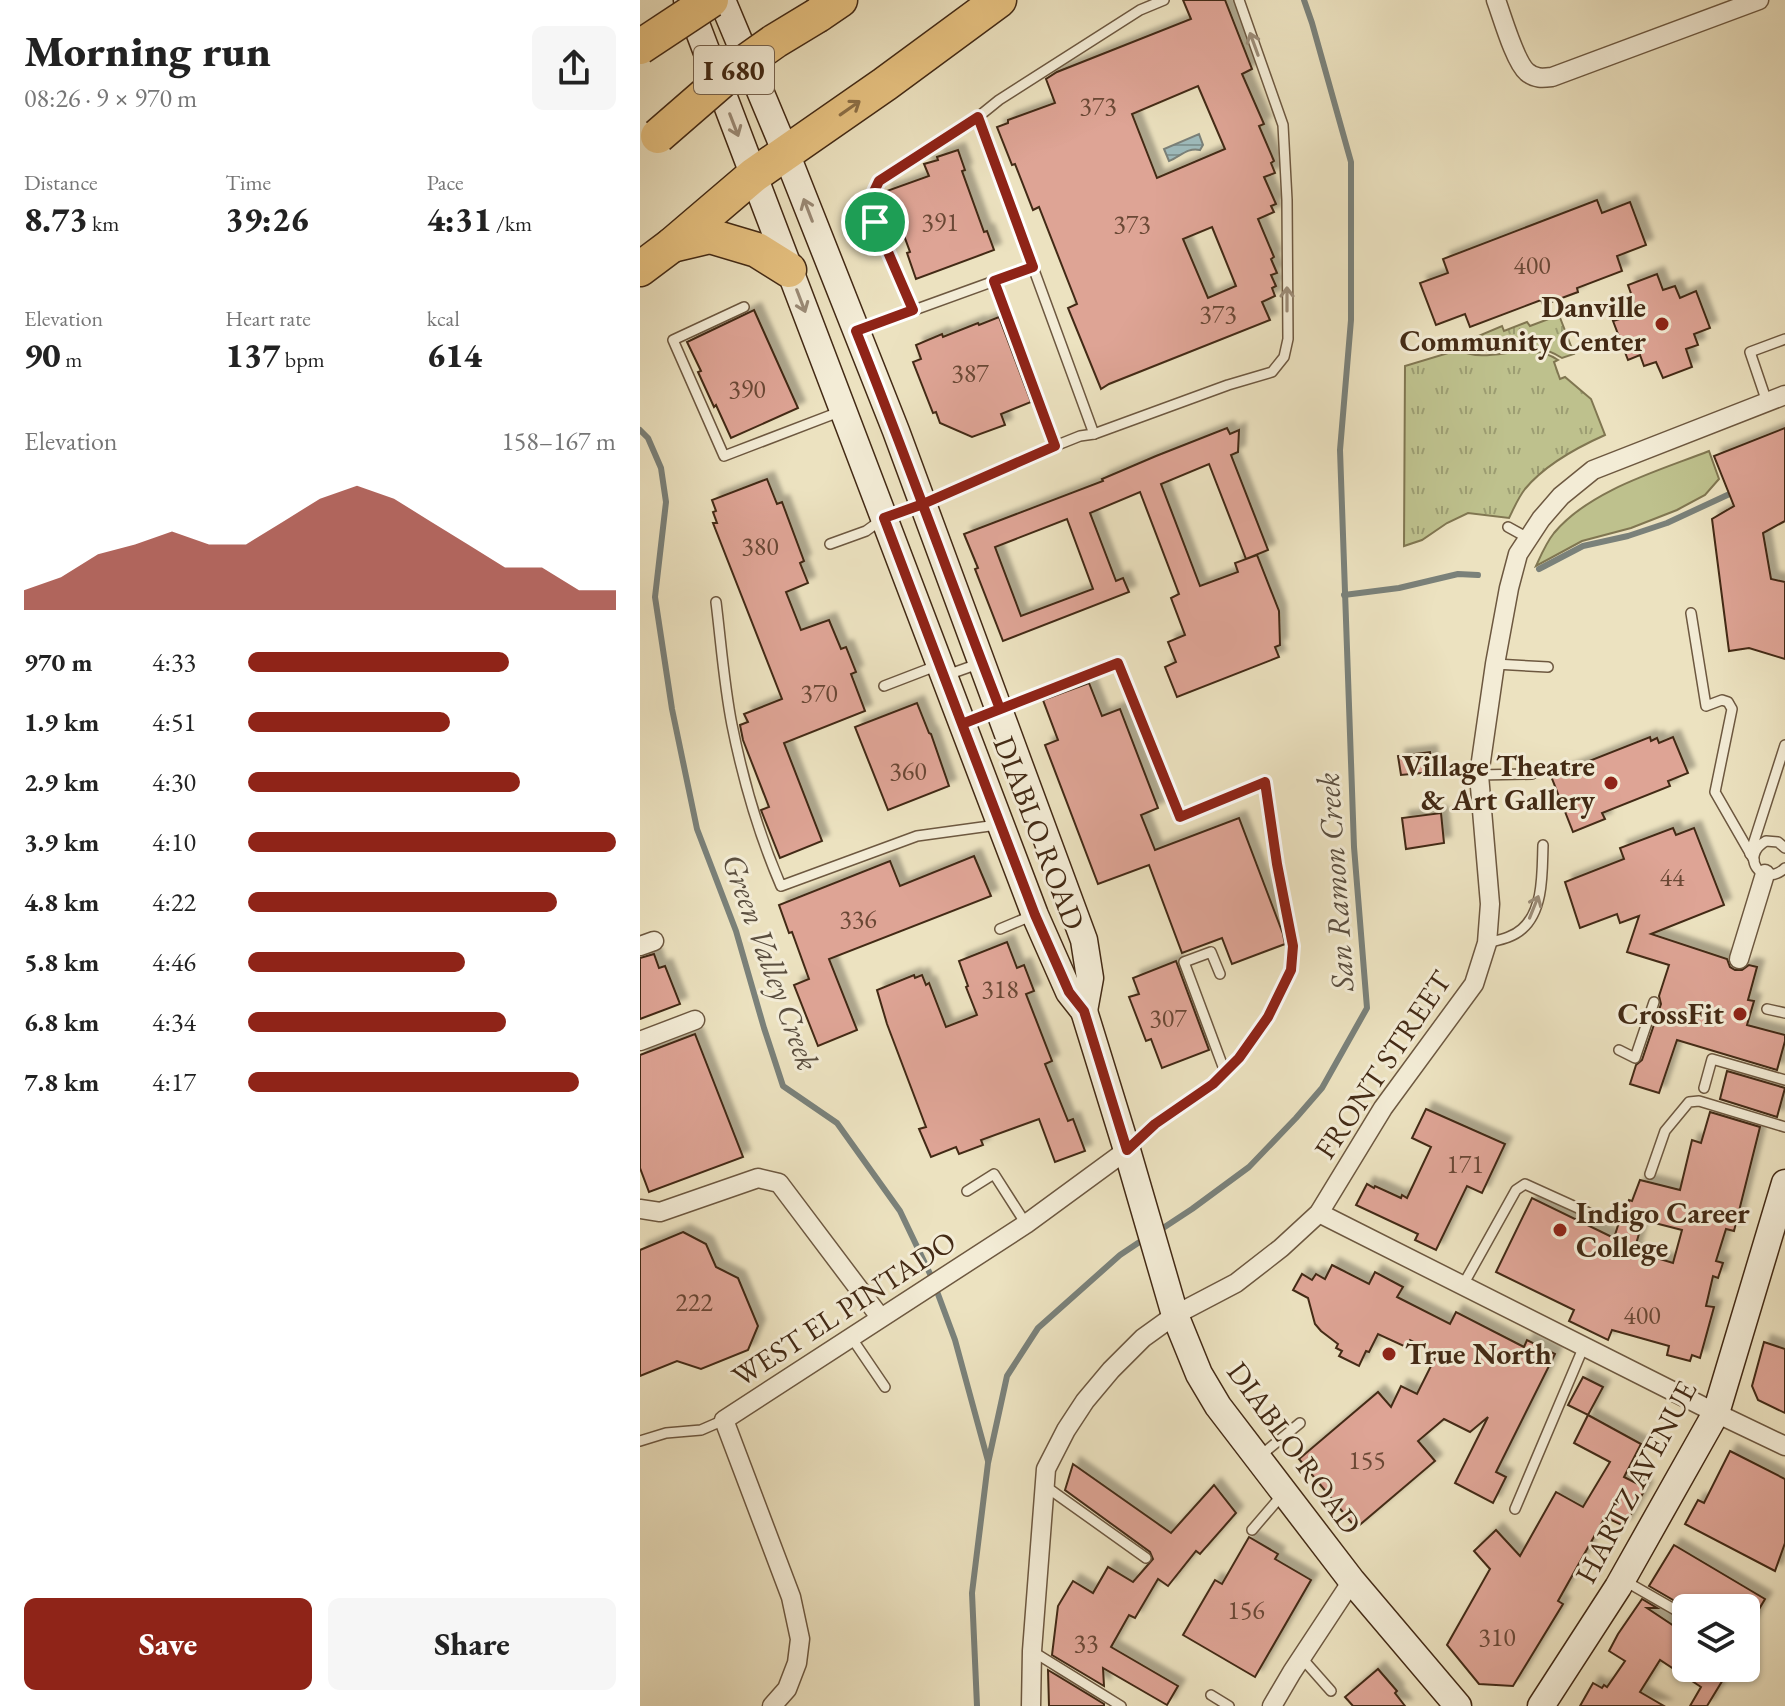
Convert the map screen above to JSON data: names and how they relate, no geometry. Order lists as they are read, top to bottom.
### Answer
{
  "streets": {
    "highway": ["I 680"],
    "street": [
      "DIABLO ROAD",
      "FRONT STREET",
      "WEST EL PINTADO",
      "HARTZ AVENUE"
    ]
  },
  "crossings": [
    ["DIABLO ROAD", "FRONT STREET"],
    ["DIABLO ROAD", "WEST EL PINTADO"]
  ],
  "water": ["San Ramon Creek", "Green Valley Creek"],
  "places": [
    "Danville Community Center",
    "Village Theatre & Art Gallery",
    "CrossFit",
    "Indigo Career College",
    "True North"
  ],
  "house_numbers": [
    "373",
    "391",
    "373",
    "400",
    "373",
    "387",
    "390",
    "380",
    "370",
    "360",
    "44",
    "336",
    "318",
    "307",
    "171",
    "222",
    "400",
    "155",
    "156",
    "310",
    "33"
  ],
  "page": {
    "heading": ["Morning run", "08:26 · 9 × 970 m"],
    "stats": [
      ["Distance", "8.73 km"],
      ["Time", "39:26"],
      ["Pace", "4:31 /km"],
      ["Elevation", "90 m"],
      ["Heart rate", "137 bpm"],
      ["kcal", "614"]
    ],
    "chart": ["Elevation", "158–167 m"],
    "list": [
      {
        "name": "970 m",
        "note": "4:33"
      },
      {
        "name": "1.9 km",
        "note": "4:51"
      },
      {
        "name": "2.9 km",
        "note": "4:30"
      },
      {
        "name": "3.9 km",
        "note": "4:10"
      },
      {
        "name": "4.8 km",
        "note": "4:22"
      },
      {
        "name": "5.8 km",
        "note": "4:46"
      },
      {
        "name": "6.8 km",
        "note": "4:34"
      },
      {
        "name": "7.8 km",
        "note": "4:17"
      }
    ],
    "buttons": ["Save", "Share"]
  }
}
